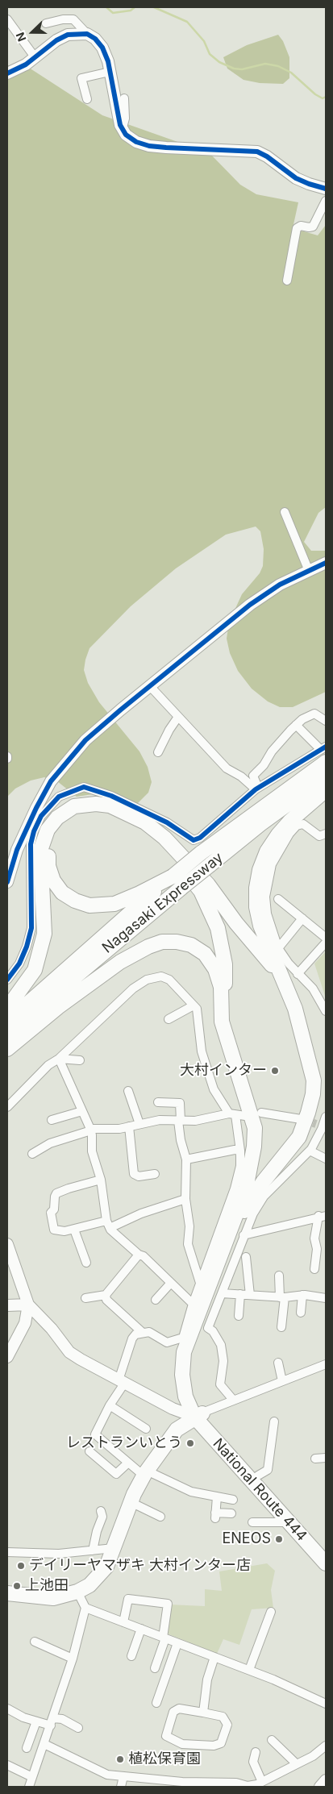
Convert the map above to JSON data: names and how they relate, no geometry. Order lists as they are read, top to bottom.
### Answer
{
  "streets": {
    "highway": ["Nagasaki Expressway", "National Route 444"]
  },
  "places": [
    "大村インター",
    "レストランいとう",
    "ENEOS",
    "デイリーヤマザキ 大村インター店",
    "上池田",
    "植松保育園"
  ],
  "north": "left"
}
